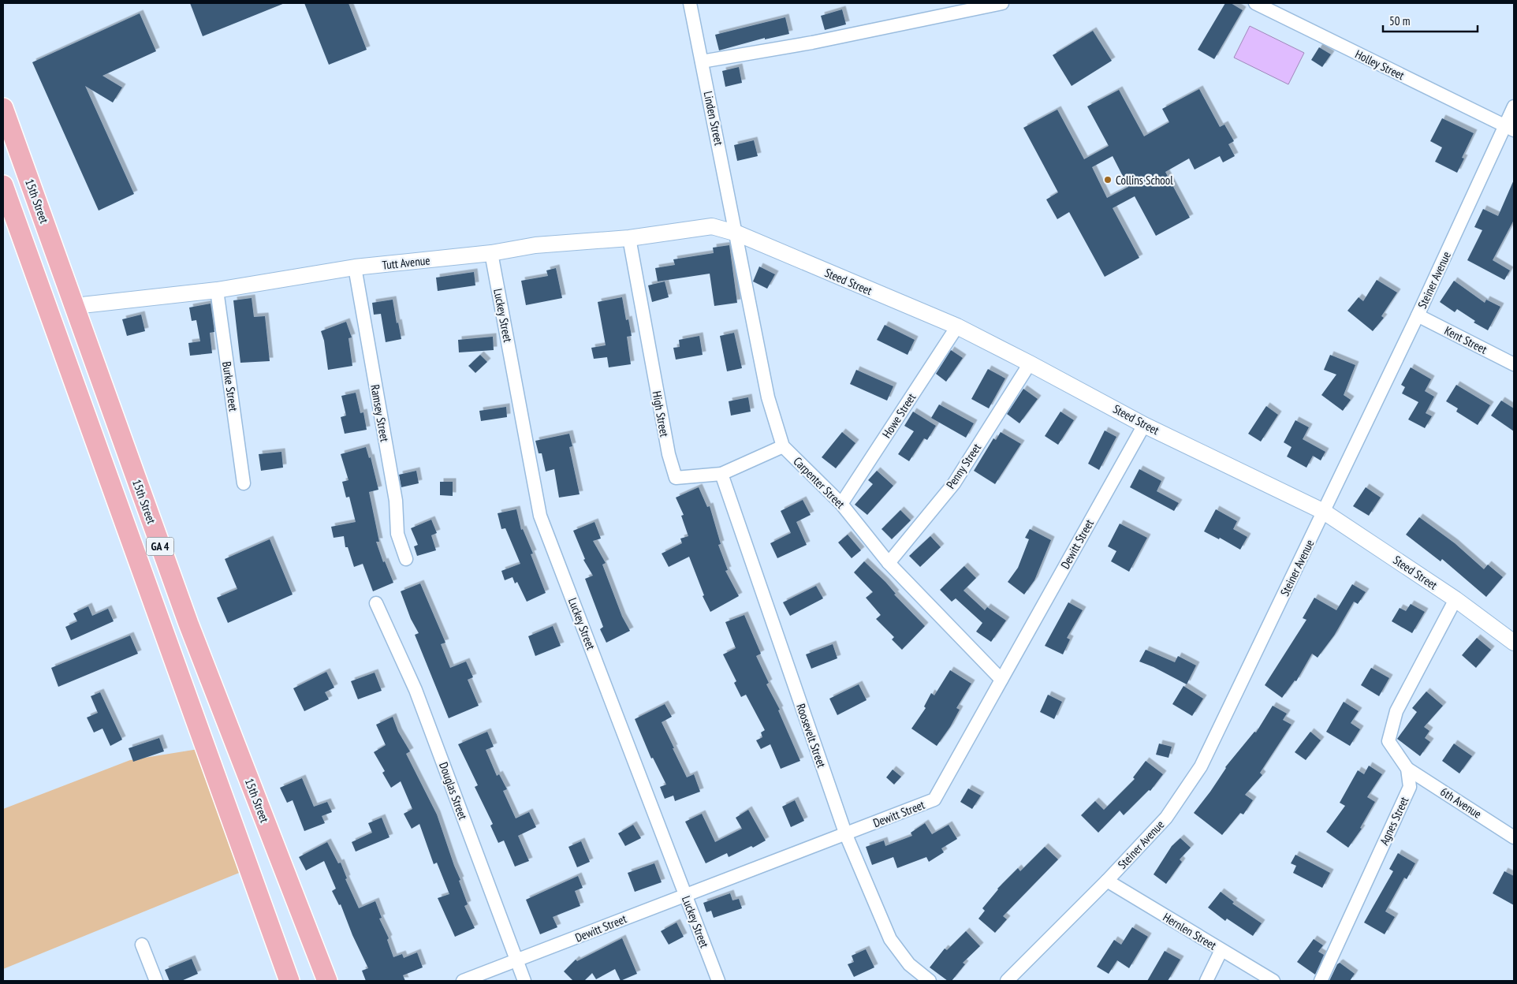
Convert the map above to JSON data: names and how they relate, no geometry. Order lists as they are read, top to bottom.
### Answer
{
  "streets": {
    "main road": ["15th Street", "GA 4"],
    "street": [
      "Holley Street",
      "Linden Street",
      "Tutt Avenue",
      "Steiner Avenue",
      "Steed Street",
      "Luckey Street",
      "Kent Street",
      "Burke Street",
      "Ramsey Street",
      "High Street",
      "Howe Street",
      "Penny Street",
      "Carpenter Street",
      "Dewitt Street",
      "Roosevelt Street",
      "Douglas Street",
      "6th Avenue",
      "Agnes Street",
      "Hernlen Street"
    ]
  },
  "crossings": [
    ["Holley Street", "Steiner Avenue"],
    ["Linden Street", "Tutt Avenue"],
    ["Linden Street", "Steed Street"],
    ["Linden Street", "Carpenter Street"],
    ["15th Street", "Tutt Avenue"],
    ["Tutt Avenue", "Steed Street"],
    ["Tutt Avenue", "Luckey Street"],
    ["Tutt Avenue", "Burke Street"],
    ["Tutt Avenue", "Ramsey Street"],
    ["Tutt Avenue", "High Street"],
    ["Tutt Avenue", "Carpenter Street"],
    ["Steiner Avenue", "Steed Street"],
    ["Steiner Avenue", "Kent Street"],
    ["Steiner Avenue", "Hernlen Street"],
    ["Steed Street", "Howe Street"],
    ["Steed Street", "Penny Street"],
    ["Steed Street", "Carpenter Street"],
    ["Steed Street", "Dewitt Street"],
    ["Luckey Street", "Dewitt Street"],
    ["High Street", "Carpenter Street"],
    ["High Street", "Roosevelt Street"],
    ["Howe Street", "Carpenter Street"],
    ["Penny Street", "Carpenter Street"],
    ["Carpenter Street", "Dewitt Street"],
    ["Dewitt Street", "Roosevelt Street"],
    ["Dewitt Street", "Douglas Street"],
    ["6th Avenue", "Agnes Street"]
  ],
  "places": ["Collins School"],
  "scale_bar": "50 m"
}
